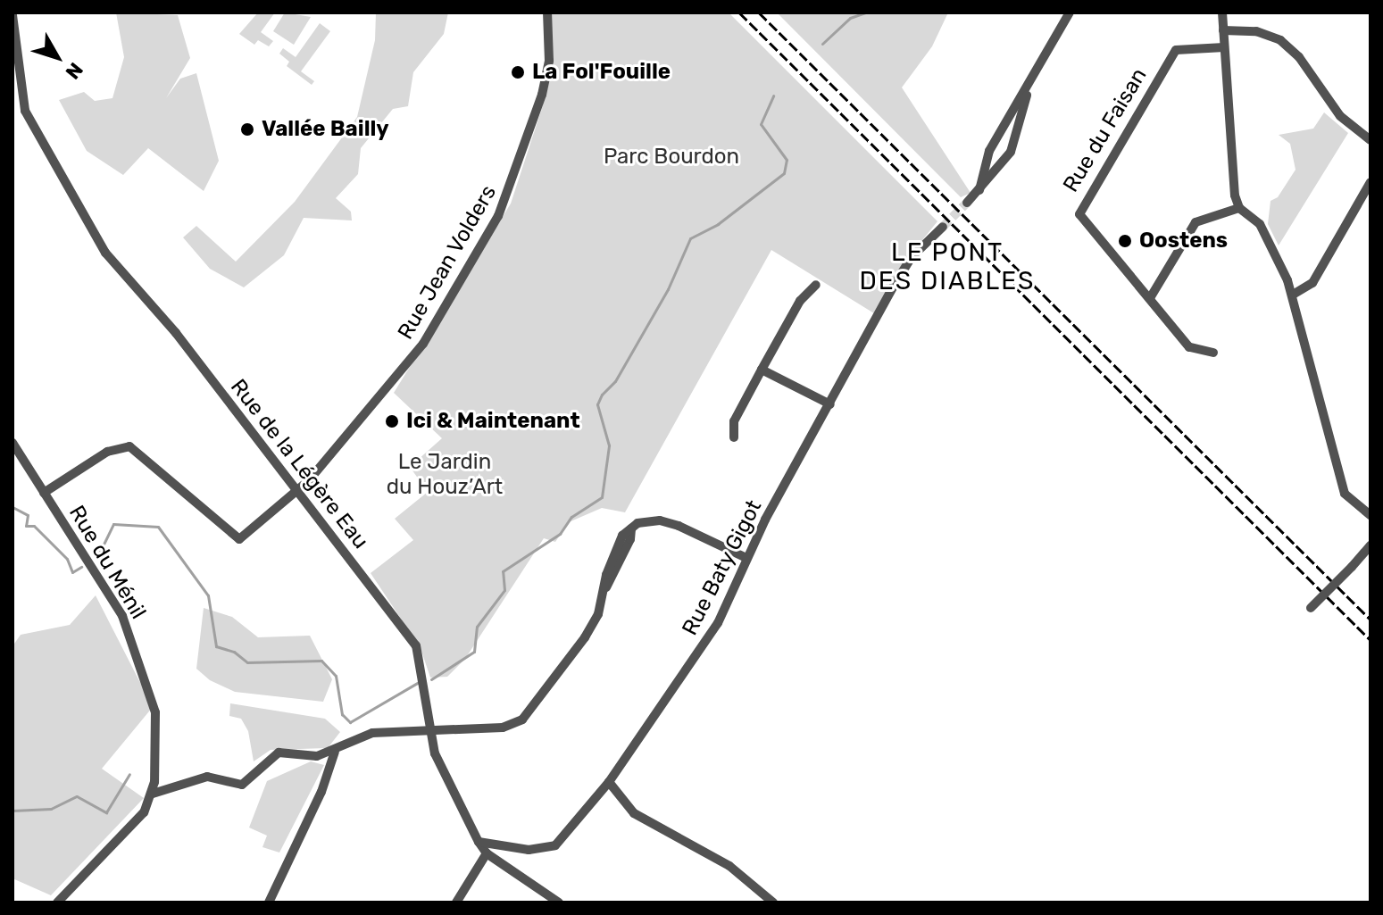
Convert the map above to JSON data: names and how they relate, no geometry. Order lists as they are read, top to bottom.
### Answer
{
  "streets": {
    "street": [
      "Rue du Faisan",
      "Rue Jean Volders",
      "Rue de la Légère Eau",
      "Rue du Ménil",
      "Rue Baty Gigot"
    ]
  },
  "crossings": [
    ["Rue Jean Volders", "Rue de la Légère Eau"],
    ["Rue Jean Volders", "Rue du Ménil"],
    ["Rue de la Légère Eau", "Rue Baty Gigot"]
  ],
  "districts": ["LE PONT DES DIABLES"],
  "parks": ["Parc Bourdon", "Le Jardin du Houz’Art"],
  "places": [
    "La Fol'Fouille",
    "Vallée Bailly",
    "Oostens",
    "Ici & Maintenant"
  ],
  "north": "bottom right"
}
